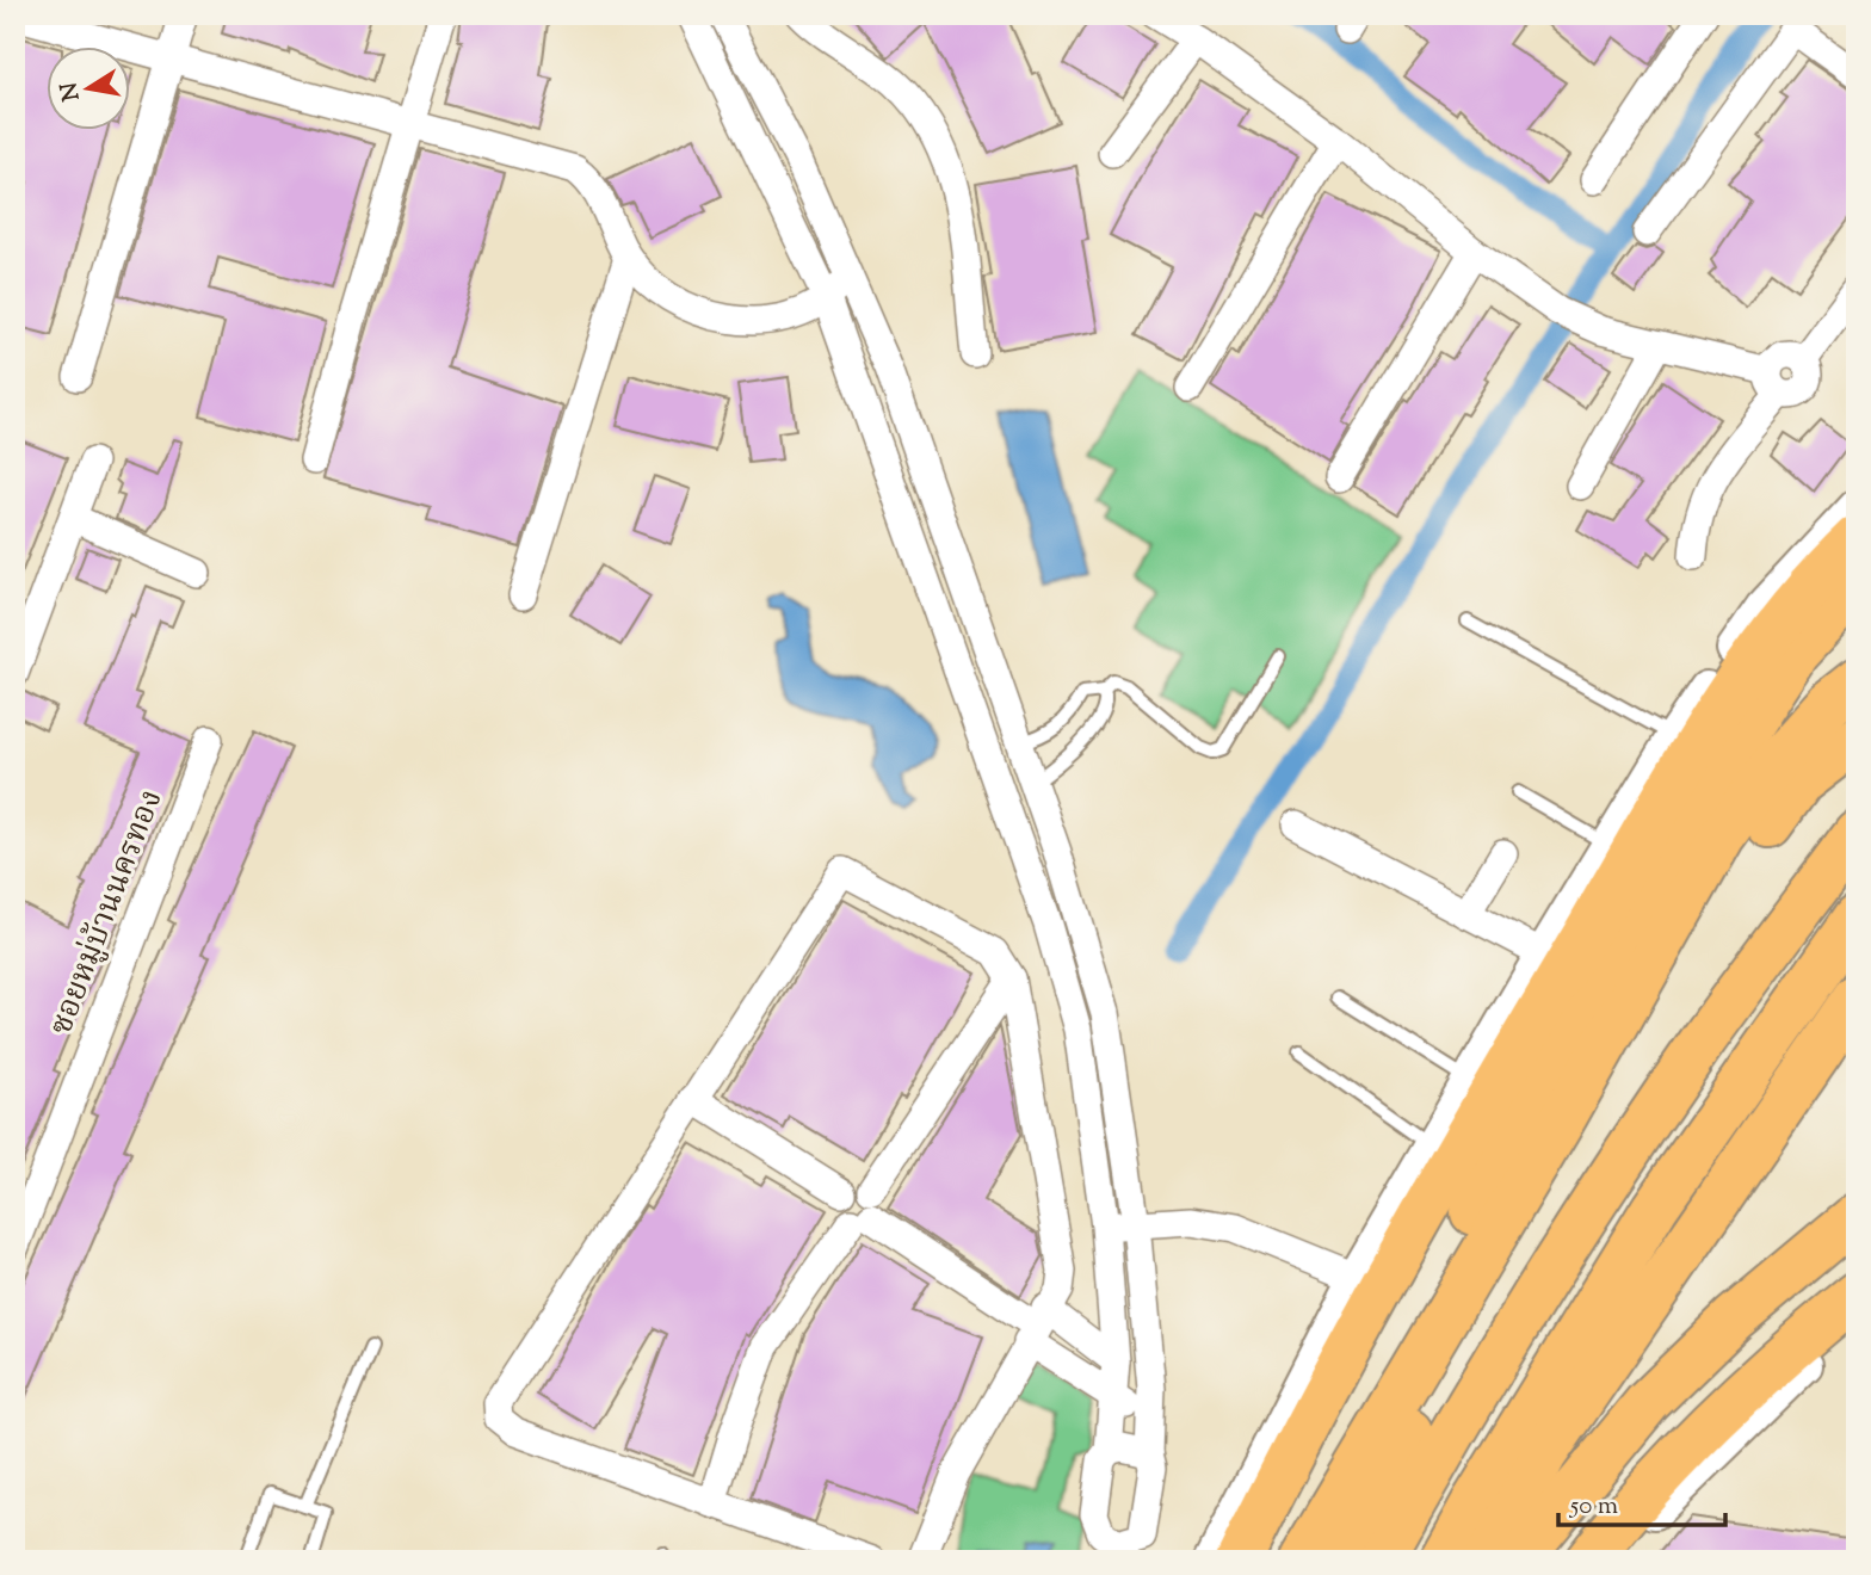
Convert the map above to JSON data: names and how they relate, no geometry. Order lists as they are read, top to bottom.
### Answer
{
  "streets": {
    "street": ["ซอยหมู่บ้านนครทอง"]
  },
  "scale_bar": "50 m",
  "north": "left"
}
